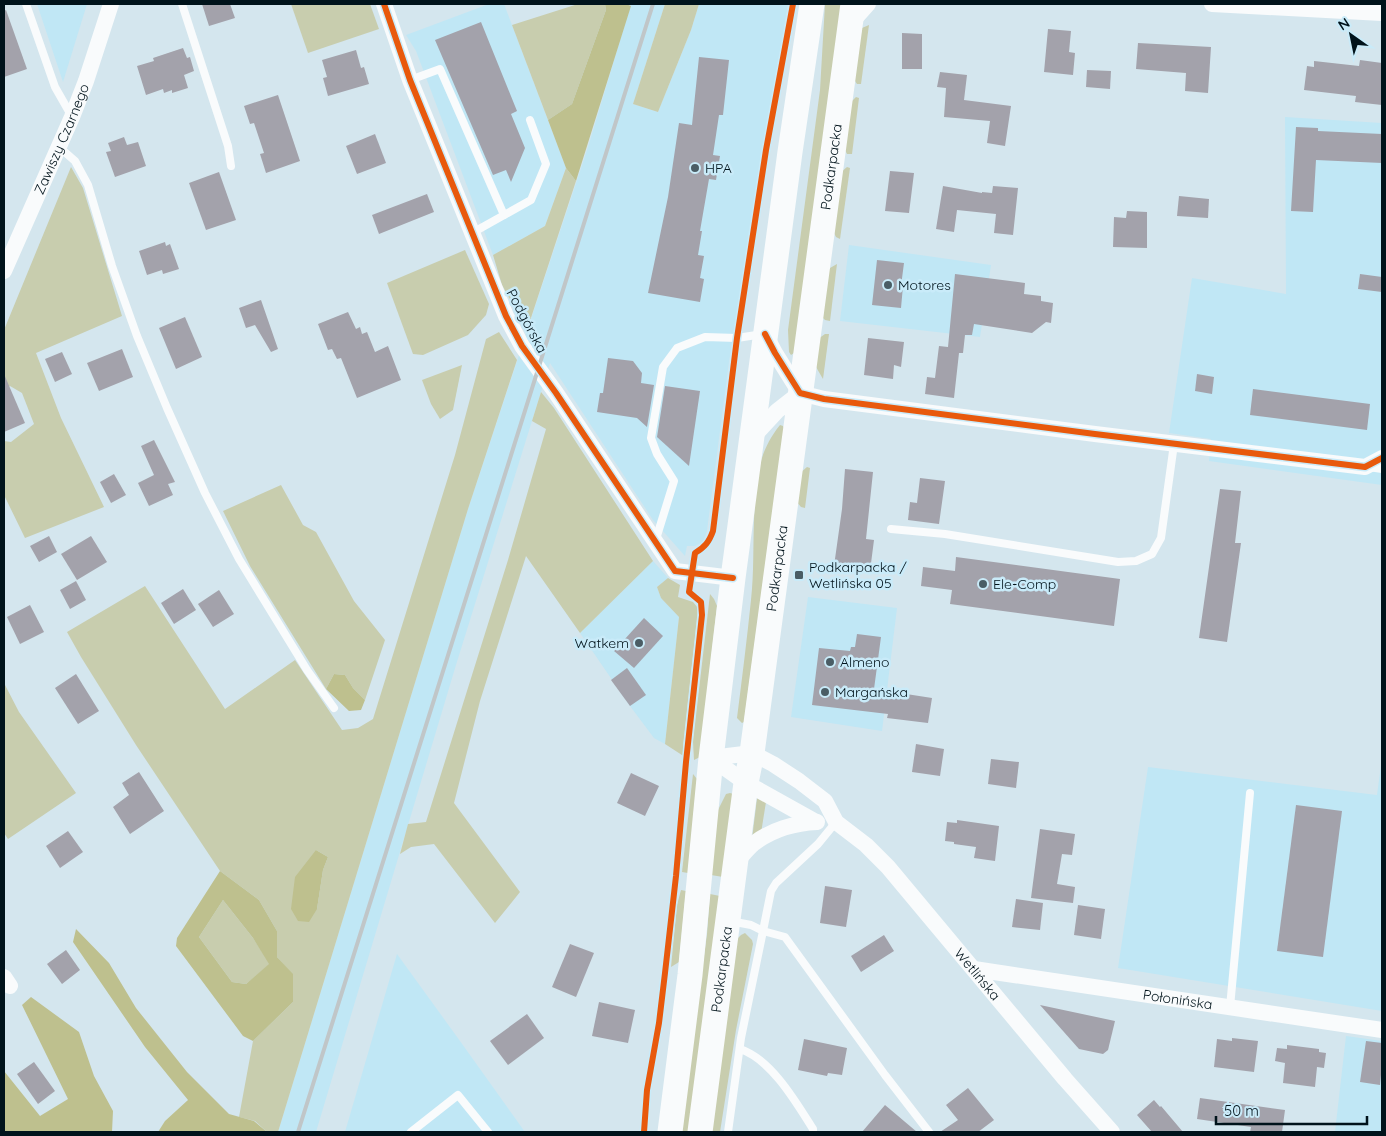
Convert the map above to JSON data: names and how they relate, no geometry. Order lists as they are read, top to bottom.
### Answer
{
  "streets": {
    "main road": ["Podkarpacka"],
    "street": [
      "Zawiszy Czarnego",
      "Podgórska",
      "Wetlińska",
      "Połonińska"
    ]
  },
  "crossings": [
    ["Podkarpacka", "Wetlińska"],
    ["Wetlińska", "Połonińska"]
  ],
  "places": {
    "other": [
      "HPA",
      "Motores",
      "Ele-Comp",
      "Watkem",
      "Almeno",
      "Margańska"
    ],
    "transit": ["Podkarpacka / Wetlińska 05"]
  },
  "scale_bar": "50 m",
  "north": "top left"
}
